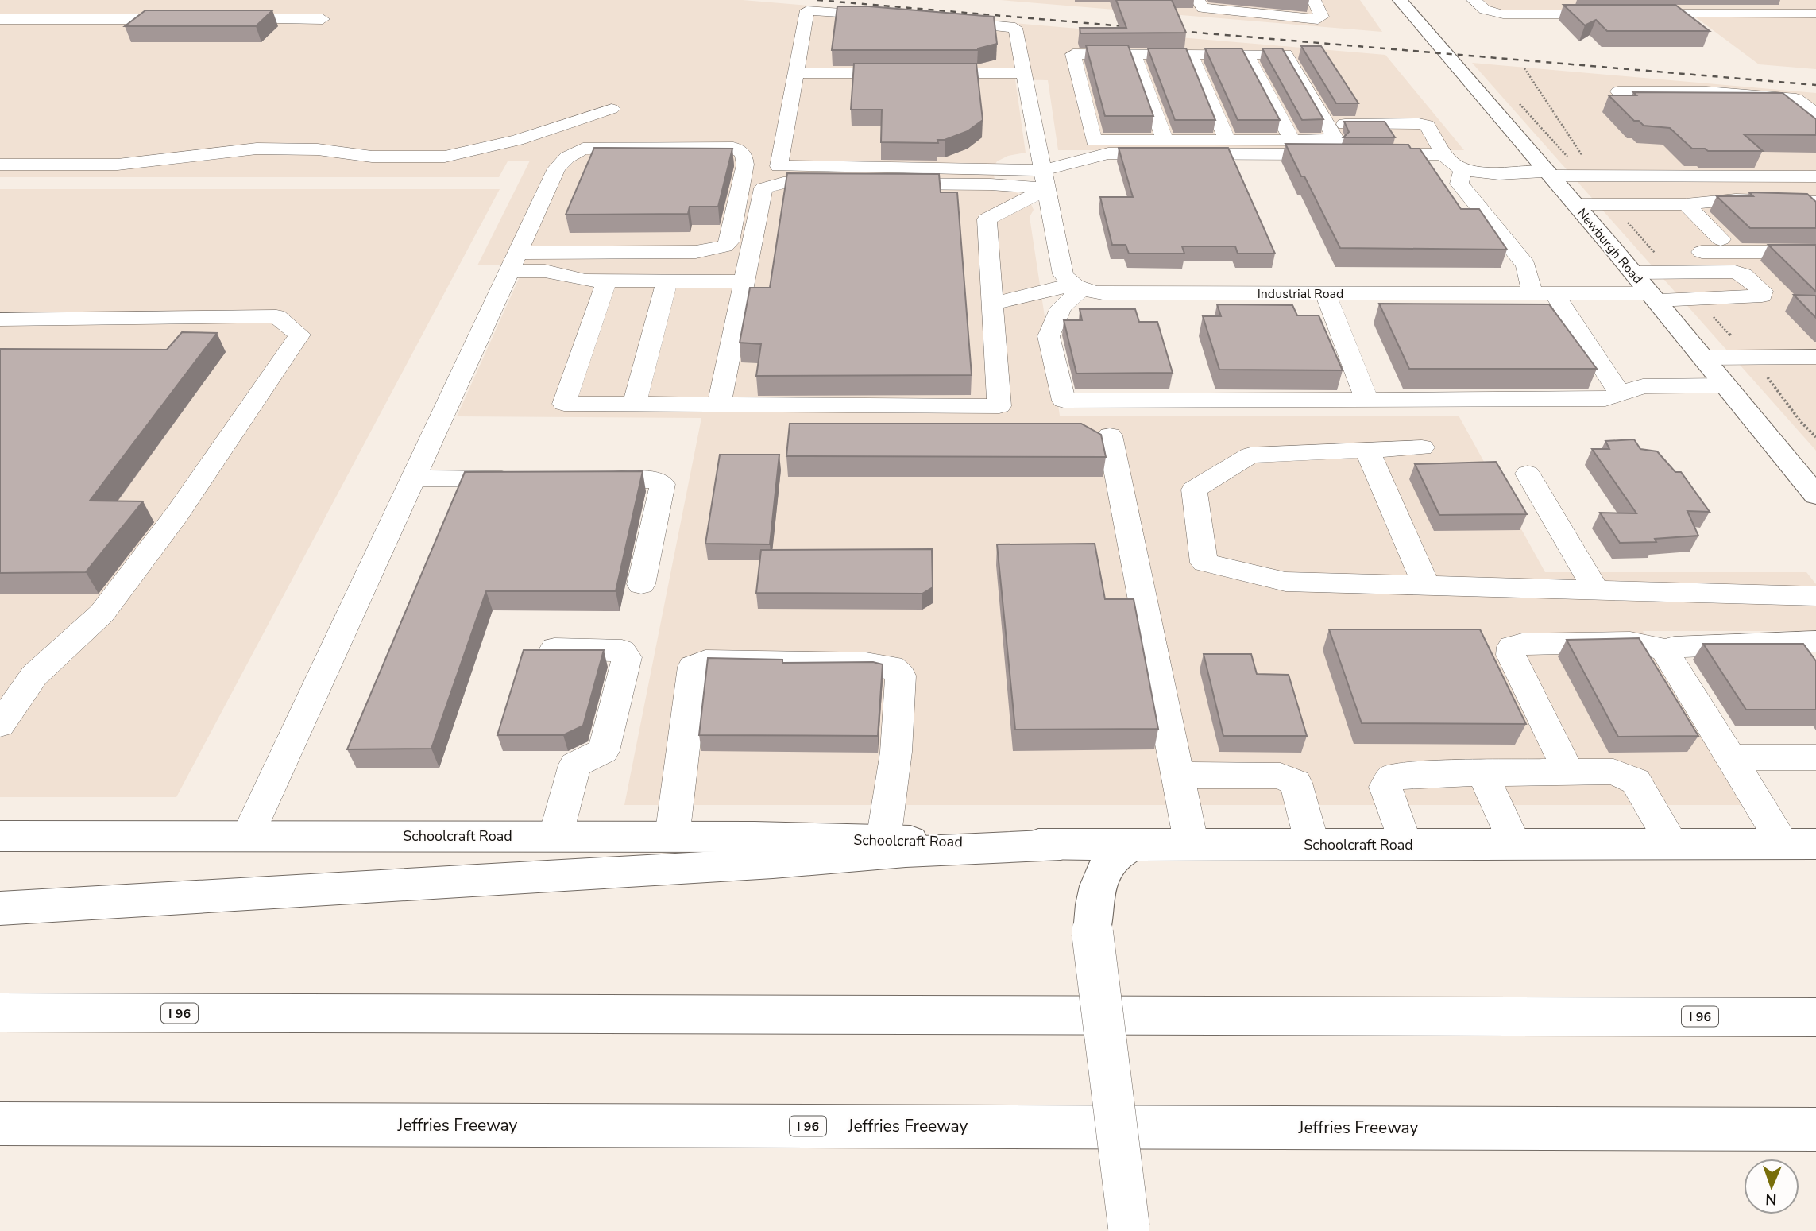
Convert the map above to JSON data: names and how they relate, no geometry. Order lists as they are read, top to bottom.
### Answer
{
  "streets": {
    "main road": [
      "Newburgh Road",
      "Schoolcraft Road",
      "I 96",
      "Jeffries Freeway"
    ],
    "street": ["Industrial Road"]
  },
  "crossings": [
    ["Newburgh Road", "Industrial Road"]
  ],
  "north": "bottom"
}
